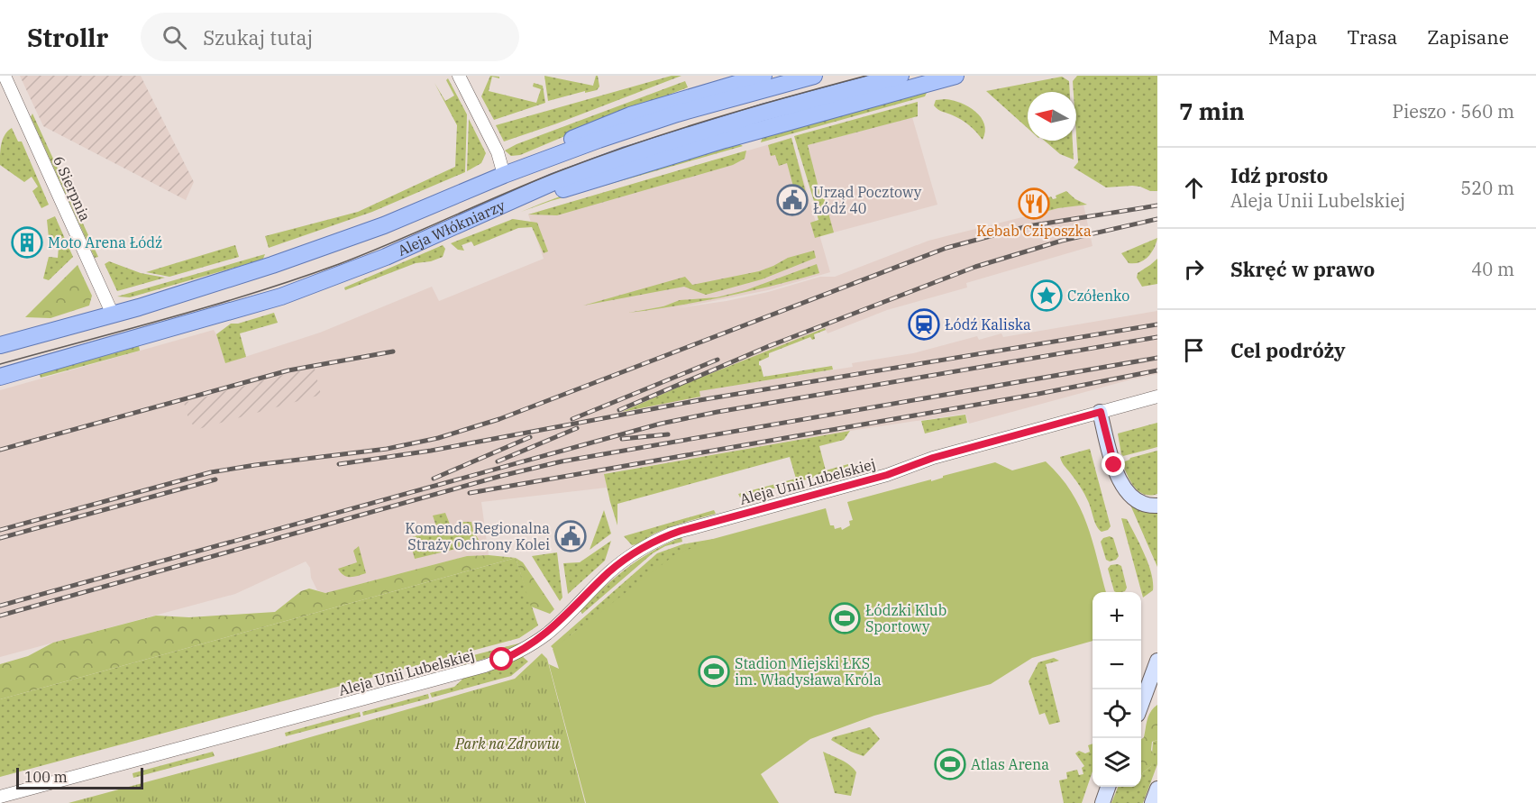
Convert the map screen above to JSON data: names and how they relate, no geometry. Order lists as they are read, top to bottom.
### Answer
{
  "streets": {
    "main road": ["Aleja Włókniarzy"],
    "street": ["6 Sierpnia", "Aleja Unii Lubelskiej"]
  },
  "crossings": [
    ["6 Sierpnia", "Aleja Włókniarzy"]
  ],
  "parks": ["Park na Zdrowiu"],
  "places": {
    "public building": ["Urząd Pocztowy Łódź 40", "Komenda Regionalna Straży Ochrony Kolei"],
    "restaurant": ["Kebab Cziposzka"],
    "building": ["Moto Arena Łódź"],
    "place": ["Czółenko"],
    "station": ["Łódź Kaliska"],
    "sports": ["Łódzki Klub Sportowy", "Stadion Miejski ŁKS im. Władysława Króla", "Atlas Arena"]
  },
  "scale_bar": "100 m",
  "north": "left",
  "page": {
    "header": "Strollr",
    "search": "Szukaj tutaj",
    "nav": ["Mapa", "Trasa", "Zapisane"],
    "heading": ["7 min", "Pieszo · 560 m"],
    "list": [
      ["Idź prosto", "Aleja Unii Lubelskiej", "520 m"],
      ["Skręć w prawo", "40 m"],
      "Cel podróży"
    ],
    "map_buttons": ["+", "−"],
    "scale": "100 m"
  }
}
